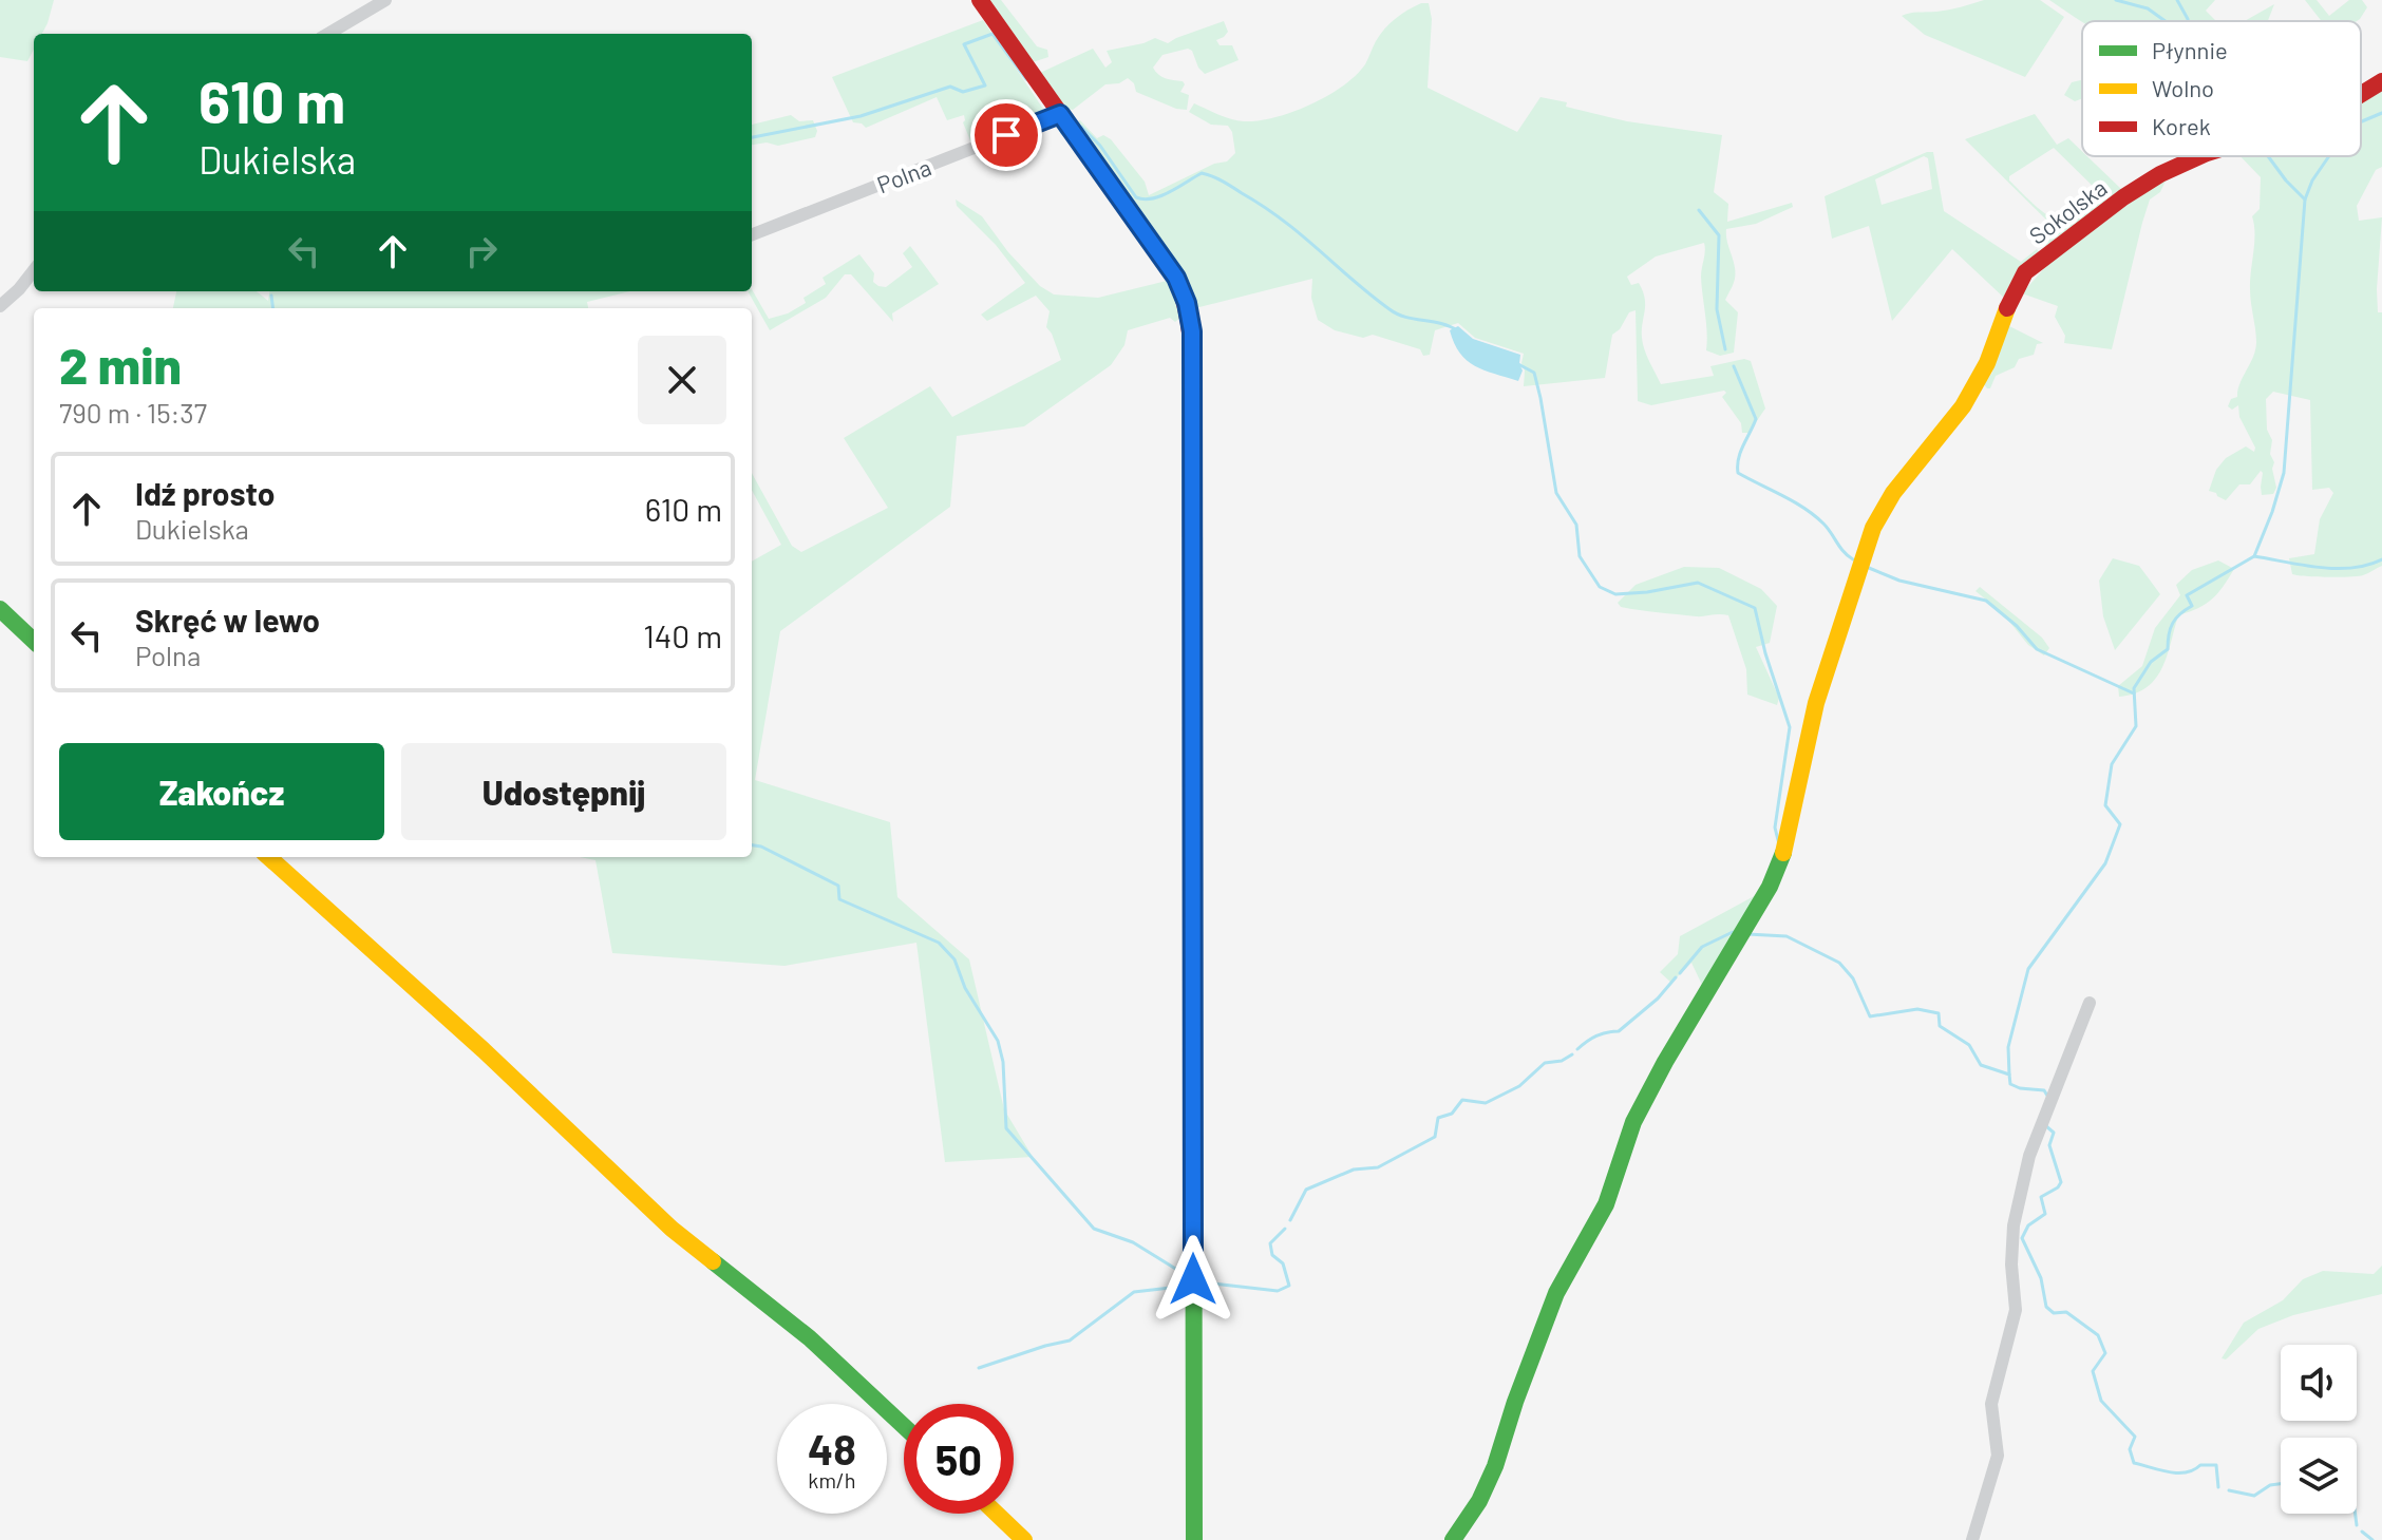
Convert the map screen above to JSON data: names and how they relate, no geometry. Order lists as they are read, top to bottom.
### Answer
{
  "streets": {
    "street": ["Polna", "Sokolska"]
  },
  "legend": ["Płynnie", "Wolno", "Korek"],
  "page": {
    "turn": ["610 m", "Dukielska"],
    "heading": ["2 min", "790 m · 15:37"],
    "list": [
      {
        "name": "Idź prosto",
        "note": "Dukielska",
        "value": "610 m"
      },
      {
        "name": "Skręć w lewo",
        "note": "Polna",
        "value": "140 m"
      }
    ],
    "buttons": ["Zakończ", "Udostępnij"],
    "speed": "48 km/h",
    "limit": "50"
  }
}
